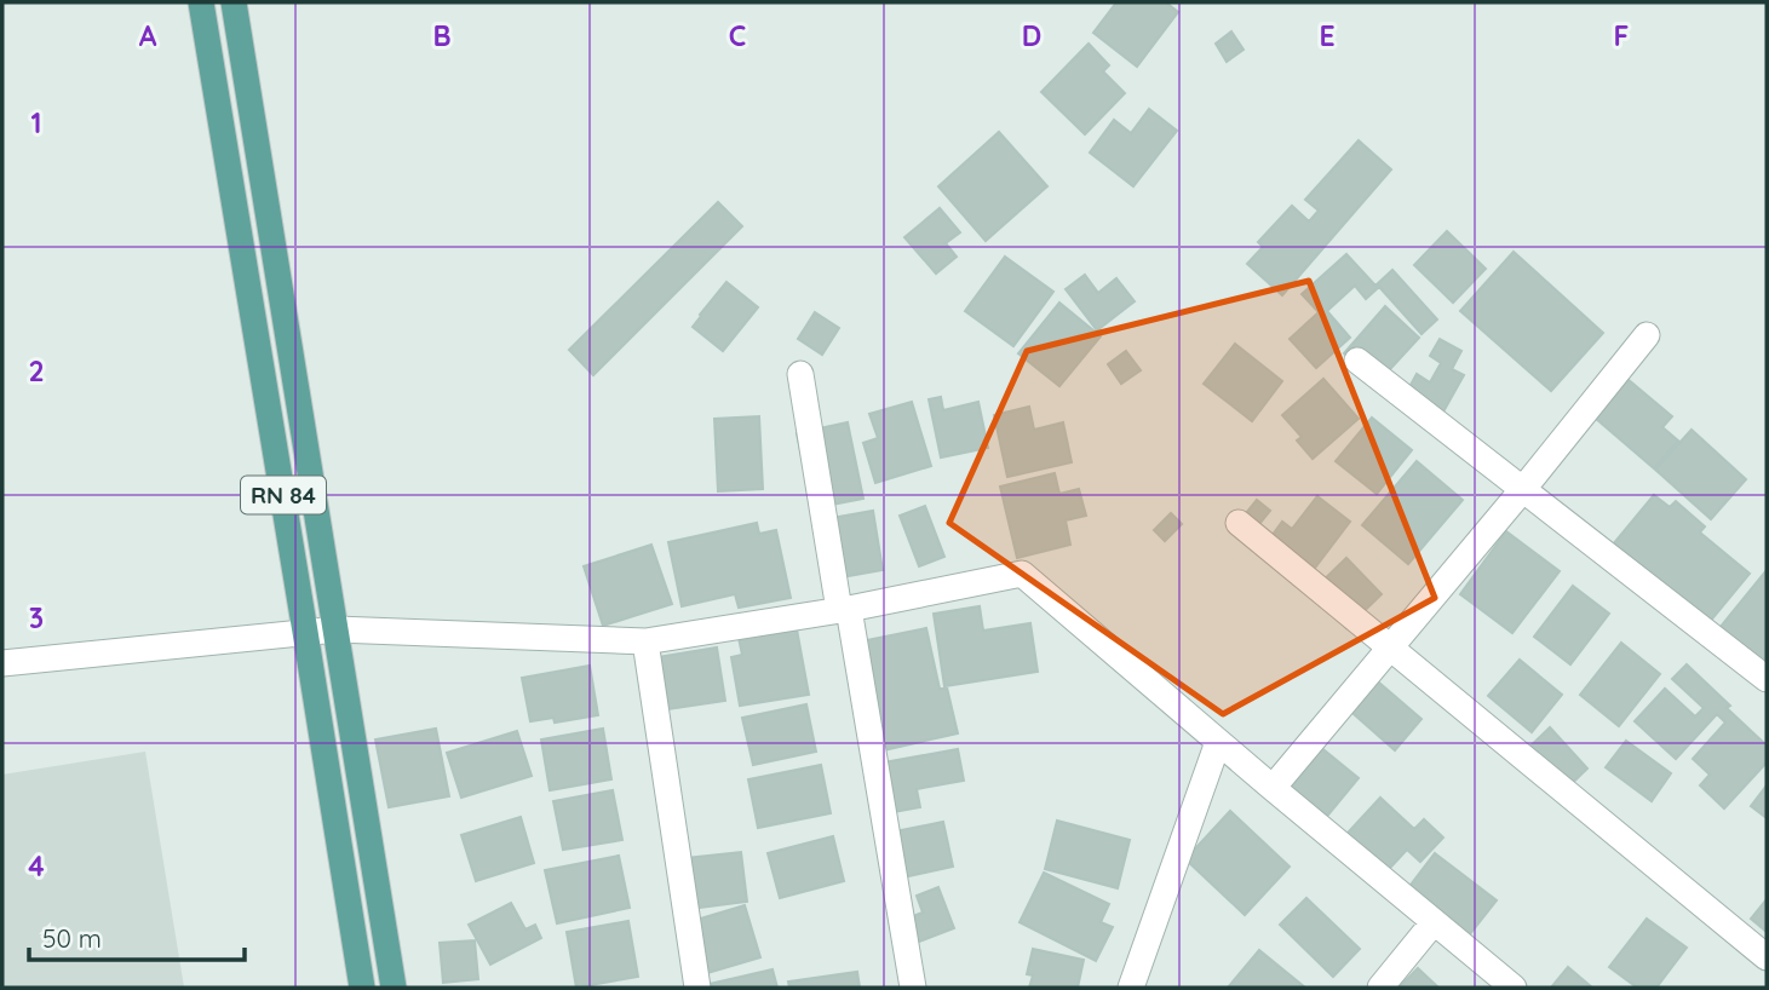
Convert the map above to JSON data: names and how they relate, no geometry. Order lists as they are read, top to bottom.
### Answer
{
  "streets": {
    "main road": ["RN 84"]
  },
  "scale_bar": "50 m",
  "grid": {
    "columns": [
      "A",
      "B",
      "C",
      "D",
      "E",
      "F"
    ],
    "rows": [
      "1",
      "2",
      "3",
      "4"
    ]
  }
}
